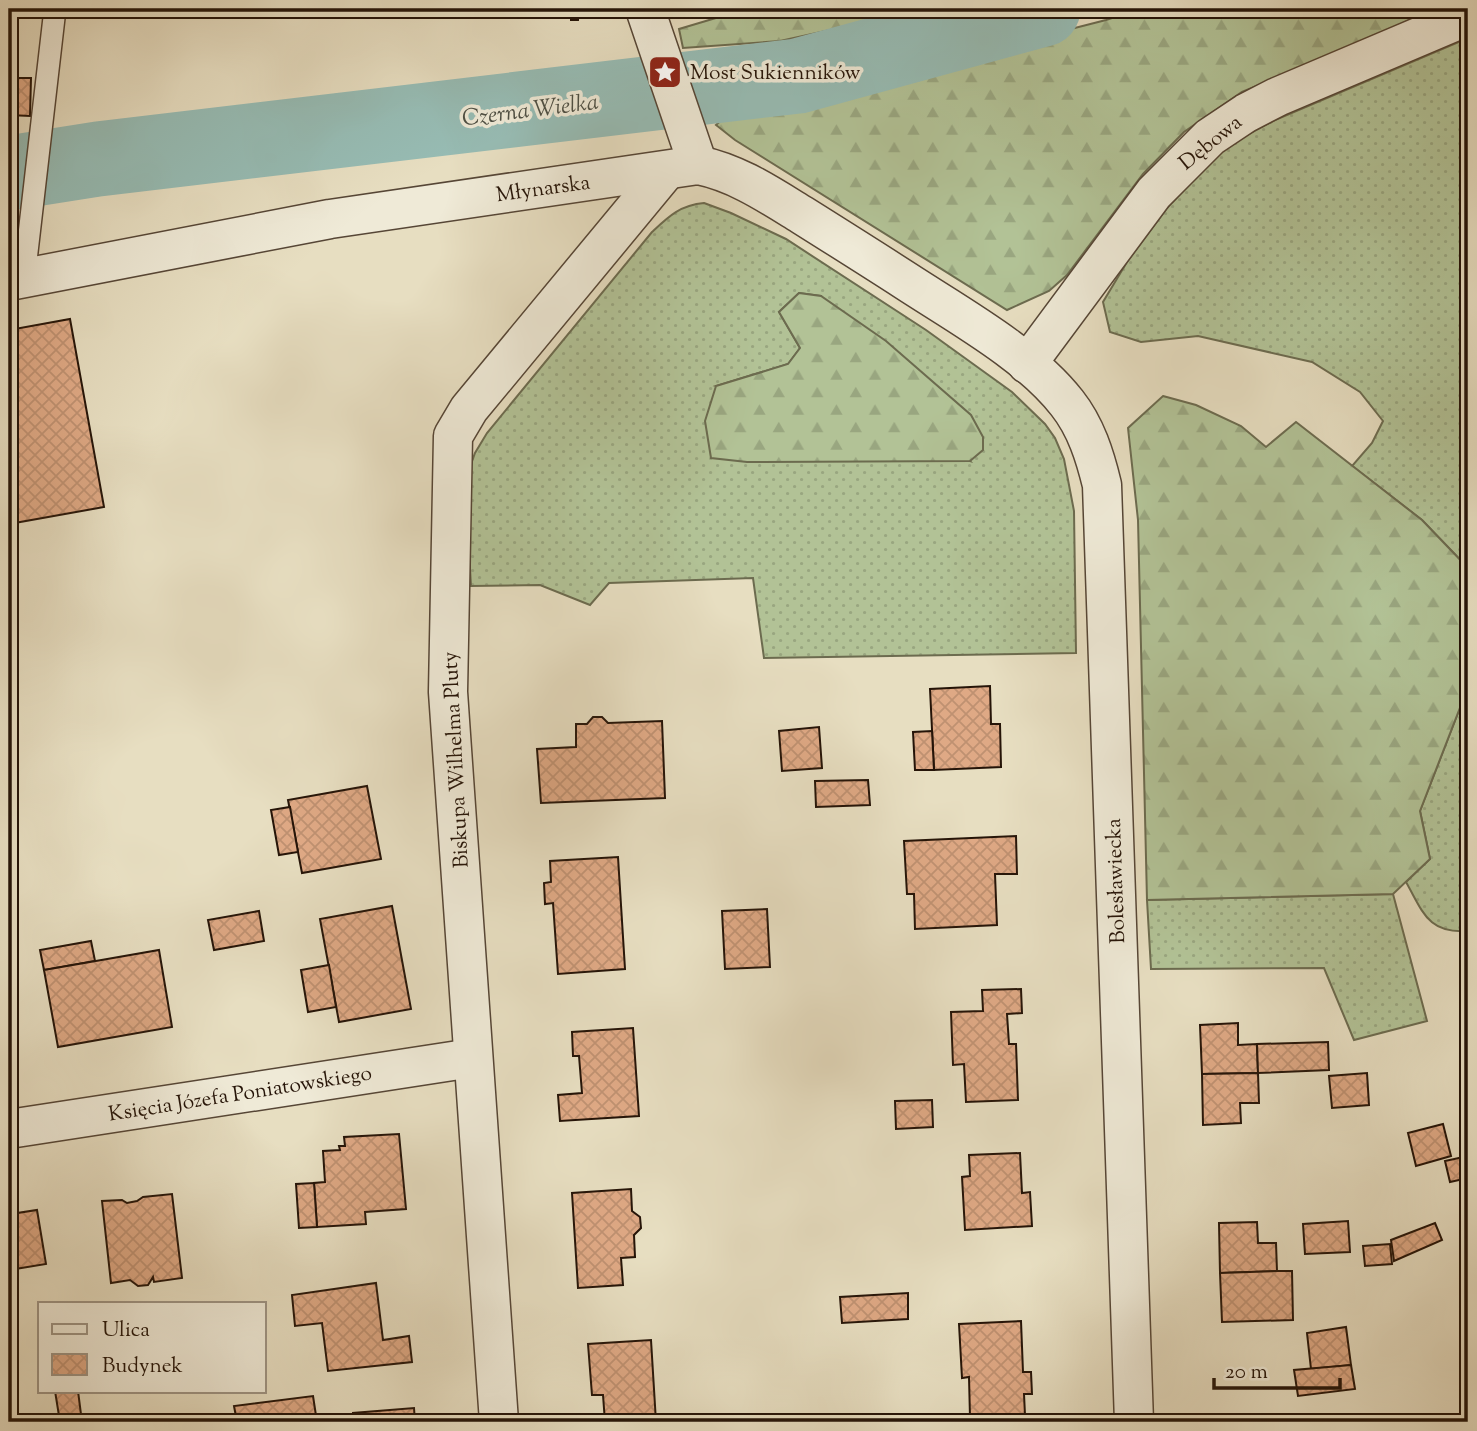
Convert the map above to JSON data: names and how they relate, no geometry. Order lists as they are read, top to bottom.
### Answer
{
  "streets": {
    "street": [
      "Dębowa",
      "Młynarska",
      "Biskupa Wilhelma Pluty",
      "Bolesławiecka",
      "Księcia Józefa Poniatowskiego"
    ]
  },
  "crossings": [
    ["Dębowa", "Młynarska"],
    ["Dębowa", "Bolesławiecka"],
    ["Młynarska", "Biskupa Wilhelma Pluty"],
    ["Młynarska", "Bolesławiecka"],
    ["Biskupa Wilhelma Pluty", "Księcia Józefa Poniatowskiego"]
  ],
  "water": ["Czerna Wielka"],
  "places": {
    "place": ["Most Sukienników"]
  },
  "legend": ["Ulica", "Budynek"],
  "scale_bar": "20 m"
}
